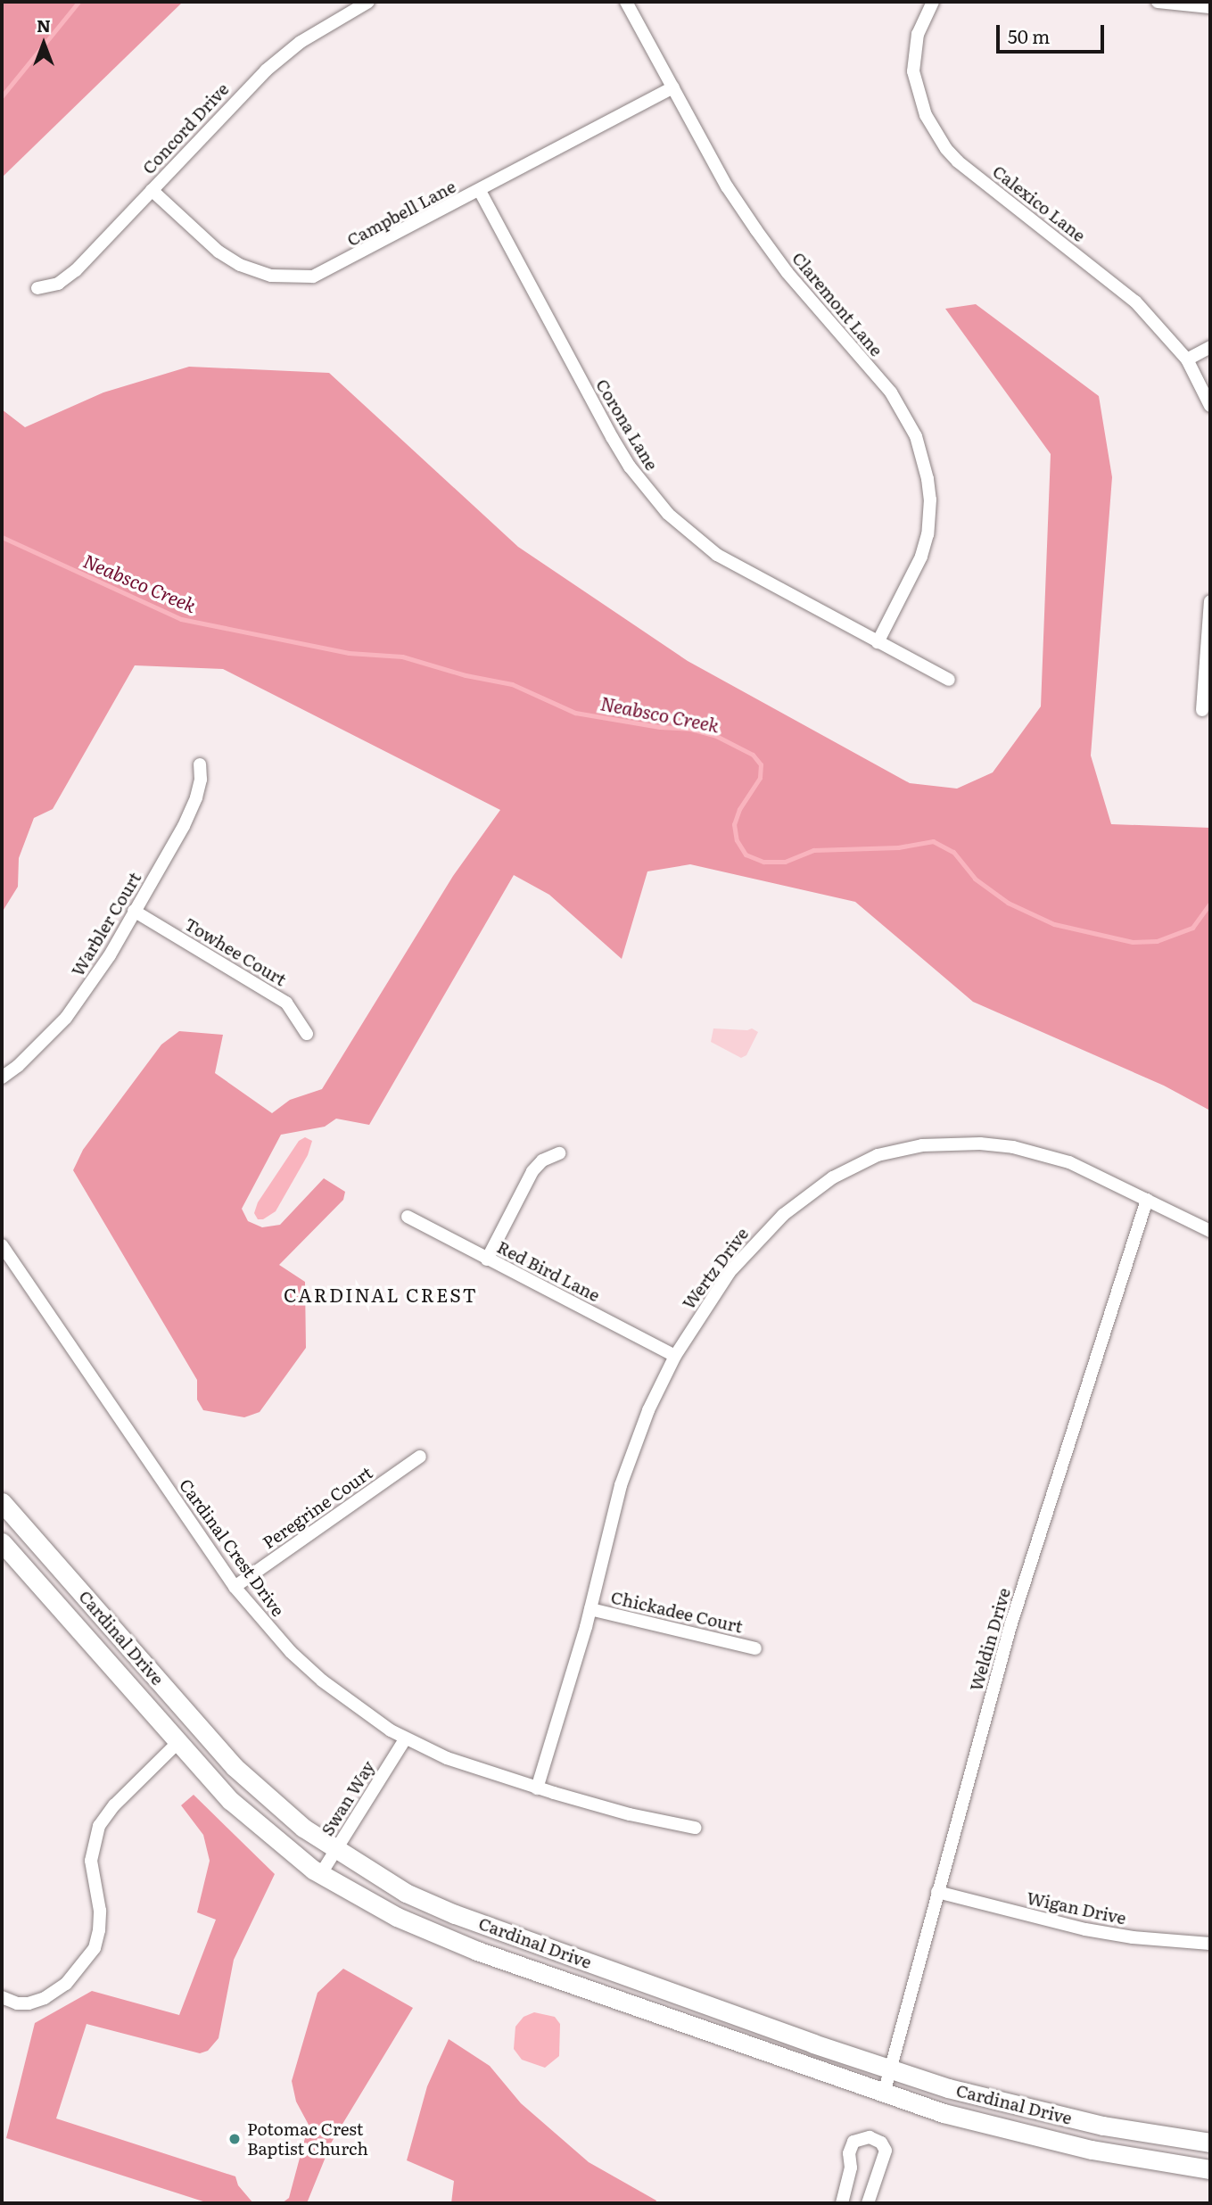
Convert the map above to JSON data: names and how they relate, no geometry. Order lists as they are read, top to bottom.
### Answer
{
  "streets": {
    "main road": ["Cardinal Drive"],
    "street": [
      "Concord Drive",
      "Calexico Lane",
      "Campbell Lane",
      "Claremont Lane",
      "Corona Lane",
      "Warbler Court",
      "Towhee Court",
      "Wertz Drive",
      "Red Bird Lane",
      "Peregrine Court",
      "Cardinal Crest Drive",
      "Chickadee Court",
      "Weldin Drive",
      "Swan Way",
      "Wigan Drive"
    ]
  },
  "crossings": [
    ["Concord Drive", "Campbell Lane"],
    ["Campbell Lane", "Claremont Lane"],
    ["Campbell Lane", "Corona Lane"],
    ["Claremont Lane", "Corona Lane"],
    ["Warbler Court", "Towhee Court"],
    ["Wertz Drive", "Red Bird Lane"],
    ["Wertz Drive", "Cardinal Crest Drive"],
    ["Wertz Drive", "Chickadee Court"],
    ["Wertz Drive", "Weldin Drive"],
    ["Peregrine Court", "Cardinal Crest Drive"],
    ["Cardinal Crest Drive", "Swan Way"],
    ["Cardinal Drive", "Weldin Drive"],
    ["Cardinal Drive", "Swan Way"],
    ["Weldin Drive", "Wigan Drive"]
  ],
  "districts": ["CARDINAL CREST"],
  "water": ["Neabsco Creek"],
  "places": ["Potomac Crest Baptist Church"],
  "scale_bar": "50 m",
  "north": "top"
}
